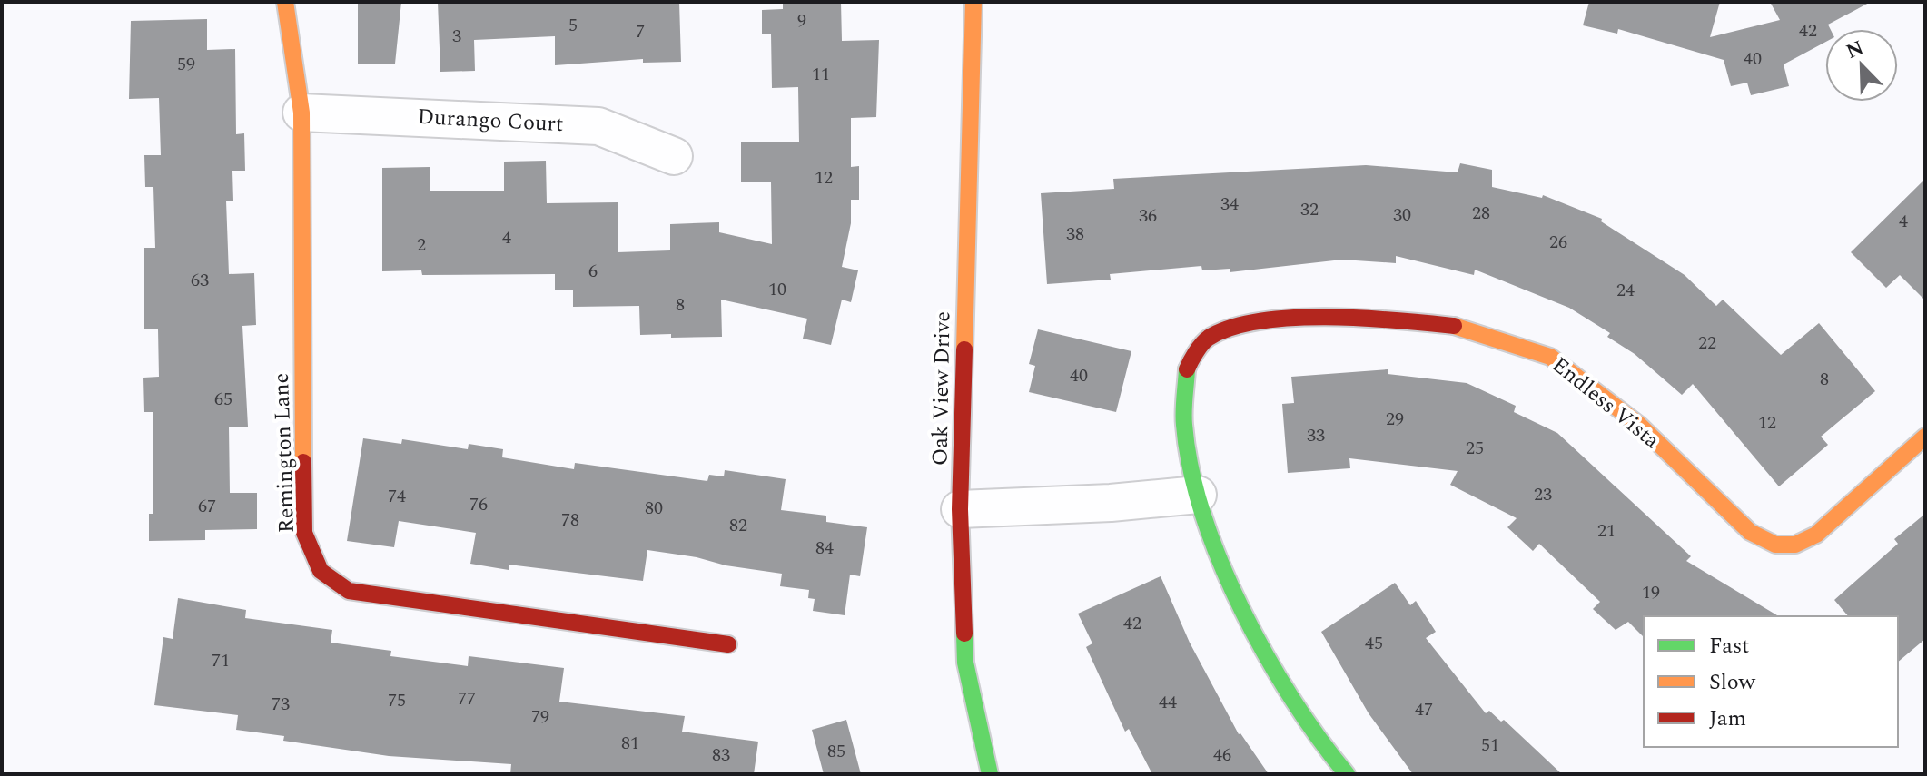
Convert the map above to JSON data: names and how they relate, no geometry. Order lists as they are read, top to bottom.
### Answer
{
  "streets": {
    "street": [
      "Durango Court",
      "Oak View Drive",
      "Endless Vista",
      "Remington Lane"
    ]
  },
  "crossings": [
    ["Durango Court", "Remington Lane"]
  ],
  "house_numbers": [
    "9",
    "5",
    "42",
    "7",
    "3",
    "40",
    "59",
    "11",
    "12",
    "34",
    "32",
    "28",
    "30",
    "36",
    "4",
    "38",
    "4",
    "26",
    "2",
    "6",
    "63",
    "10",
    "24",
    "8",
    "22",
    "40",
    "8",
    "65",
    "29",
    "12",
    "33",
    "25",
    "23",
    "74",
    "76",
    "67",
    "80",
    "78",
    "82",
    "21",
    "84",
    "19",
    "42",
    "45",
    "71",
    "77",
    "75",
    "44",
    "73",
    "47",
    "79",
    "81",
    "51",
    "85",
    "83",
    "46"
  ],
  "legend": ["Fast", "Slow", "Jam"],
  "north": "top left"
}
